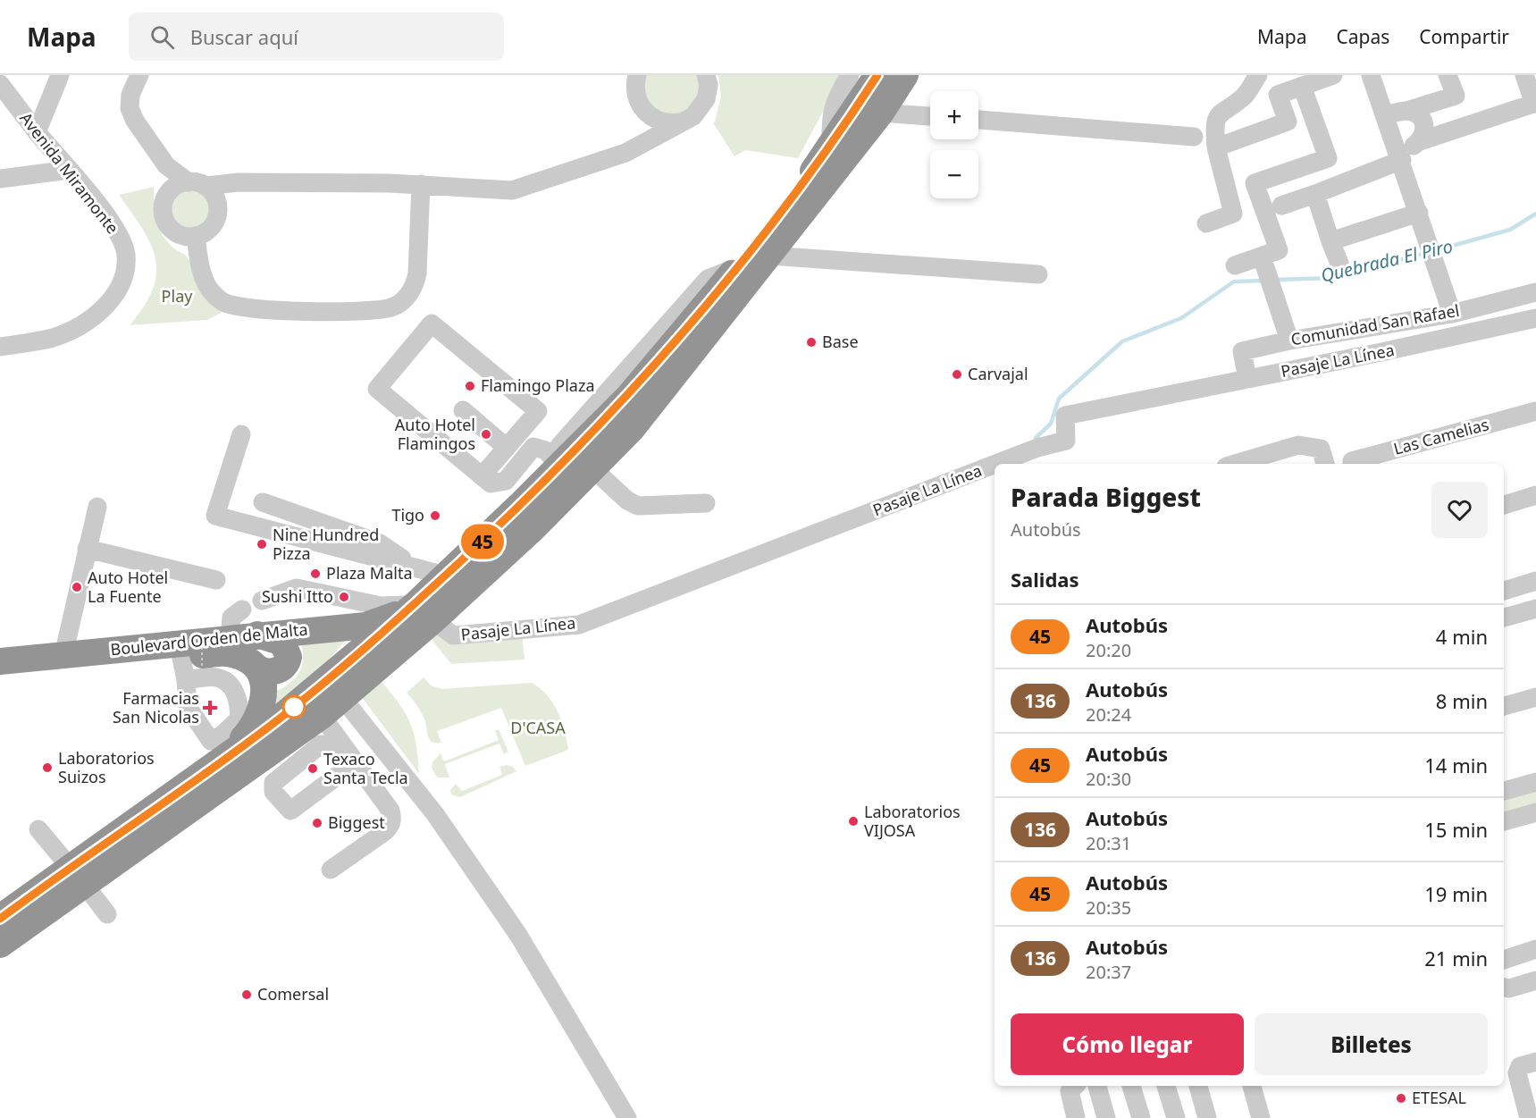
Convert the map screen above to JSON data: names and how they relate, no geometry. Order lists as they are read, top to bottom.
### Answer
{
  "streets": {
    "highway": ["Boulevard Orden de Malta"],
    "street": [
      "Avenida Miramonte",
      "Comunidad San Rafael",
      "Pasaje La Línea",
      "Las Camelias"
    ]
  },
  "crossings": [
    ["Comunidad San Rafael", "Pasaje La Línea"],
    ["Pasaje La Línea", "Boulevard Orden de Malta"]
  ],
  "water": ["Quebrada El Piro"],
  "parks": ["Play", "D'CASA"],
  "places": {
    "other": [
      "Base",
      "Carvajal",
      "Flamingo Plaza",
      "Auto Hotel Flamingos",
      "Tigo",
      "Nine Hundred Pizza",
      "Plaza Malta",
      "Auto Hotel La Fuente",
      "Sushi Itto",
      "Laboratorios Suizos",
      "Texaco Santa Tecla",
      "Laboratorios VIJOSA",
      "Biggest",
      "Comersal",
      "ETESAL"
    ],
    "health": ["Farmacias San Nicolas"]
  },
  "lines": ["bus line 45"],
  "page": {
    "header": "Mapa",
    "search": "Buscar aquí",
    "nav": ["Mapa", "Capas", "Compartir"],
    "on_map": "45",
    "map_buttons": ["+", "−"],
    "heading": [
      ["Parada Biggest", "Autobús"],
      "Salidas"
    ],
    "list": [
      {
        "mark": "45",
        "name": "Autobús",
        "note": "20:20",
        "value": "4 min"
      },
      {
        "mark": "136",
        "name": "Autobús",
        "note": "20:24",
        "value": "8 min"
      },
      {
        "mark": "45",
        "name": "Autobús",
        "note": "20:30",
        "value": "14 min"
      },
      {
        "mark": "136",
        "name": "Autobús",
        "note": "20:31",
        "value": "15 min"
      },
      {
        "mark": "45",
        "name": "Autobús",
        "note": "20:35",
        "value": "19 min"
      },
      {
        "mark": "136",
        "name": "Autobús",
        "note": "20:37",
        "value": "21 min"
      }
    ],
    "buttons": ["Cómo llegar", "Billetes"]
  }
}
